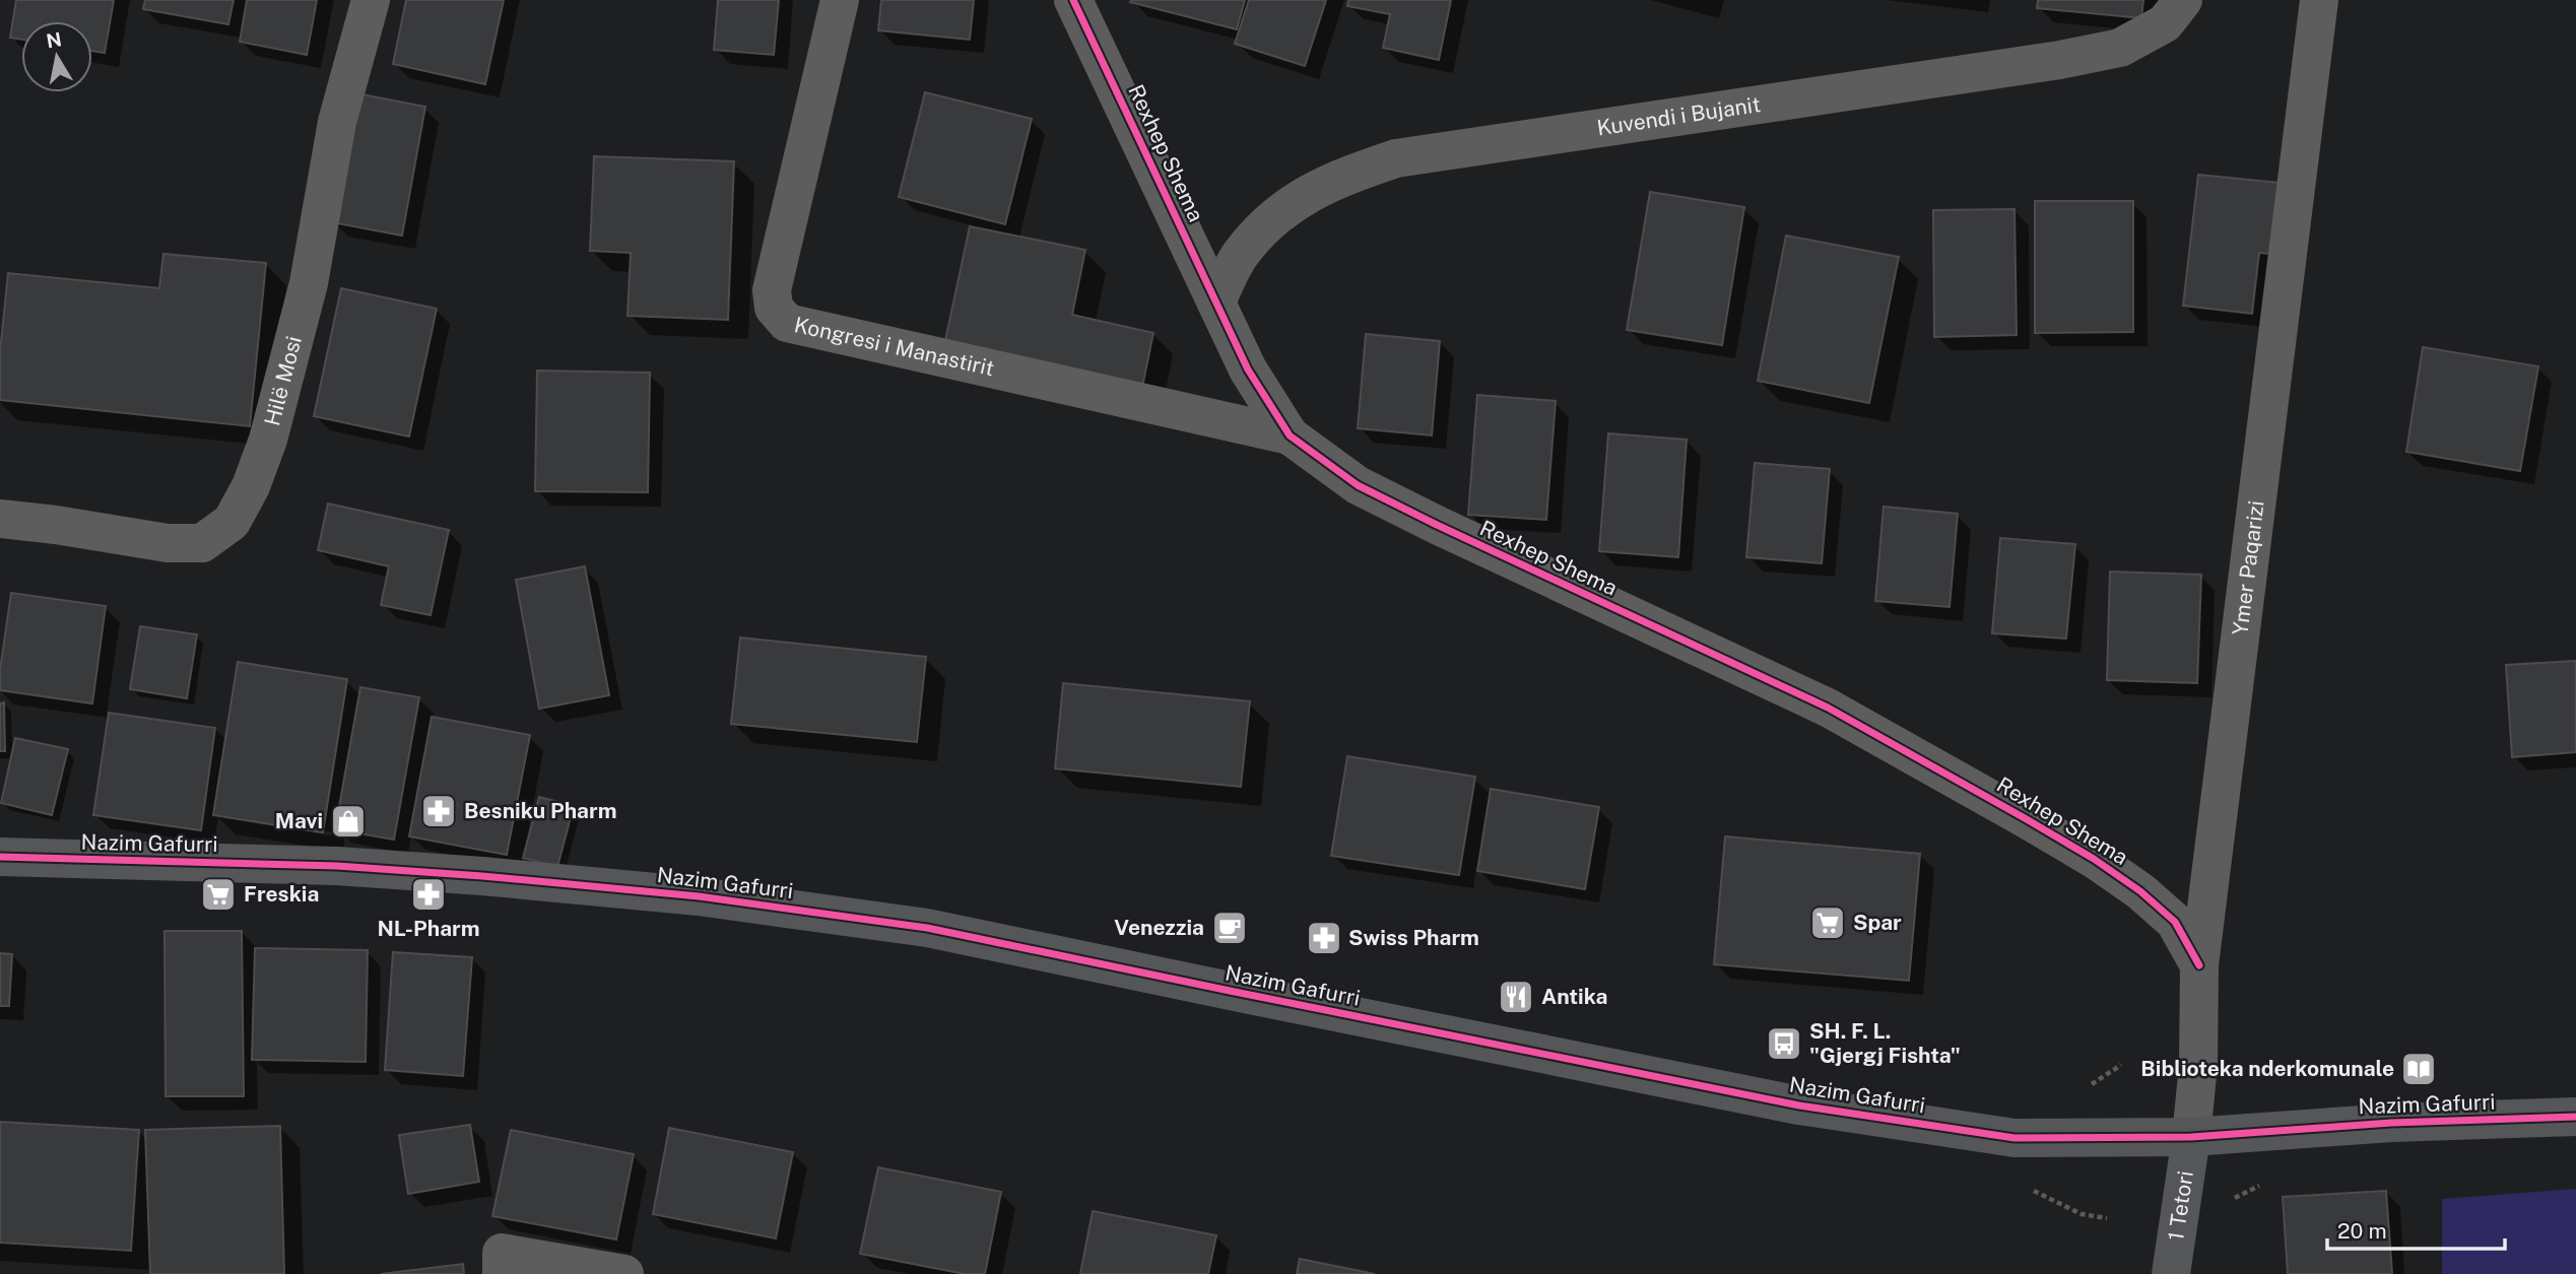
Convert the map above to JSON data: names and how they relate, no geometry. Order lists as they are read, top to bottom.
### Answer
{
  "streets": {
    "street": [
      "Kuvendi i Bujanit",
      "Rexhep Shema",
      "Kongresi i Manastirit",
      "Hilë Mosi",
      "Ymer Paqarizi",
      "Nazim Gafurri",
      "1 Tetori"
    ]
  },
  "crossings": [
    ["Kuvendi i Bujanit", "Rexhep Shema"],
    ["Rexhep Shema", "Kongresi i Manastirit"],
    ["Rexhep Shema", "Ymer Paqarizi"],
    ["Ymer Paqarizi", "Nazim Gafurri"],
    ["Ymer Paqarizi", "1 Tetori"],
    ["Nazim Gafurri", "1 Tetori"]
  ],
  "places": {
    "pharmacy": ["Besniku Pharm", "NL-Pharm", "Swiss Pharm"],
    "shop": ["Mavi"],
    "supermarket": ["Freskia", "Spar"],
    "cafe": ["Venezzia"],
    "restaurant": ["Antika"],
    "bus stop": ["SH. F. L. \"Gjergj Fishta\""],
    "library": ["Biblioteka nderkomunale"]
  },
  "scale_bar": "20 m",
  "north": "top"
}
